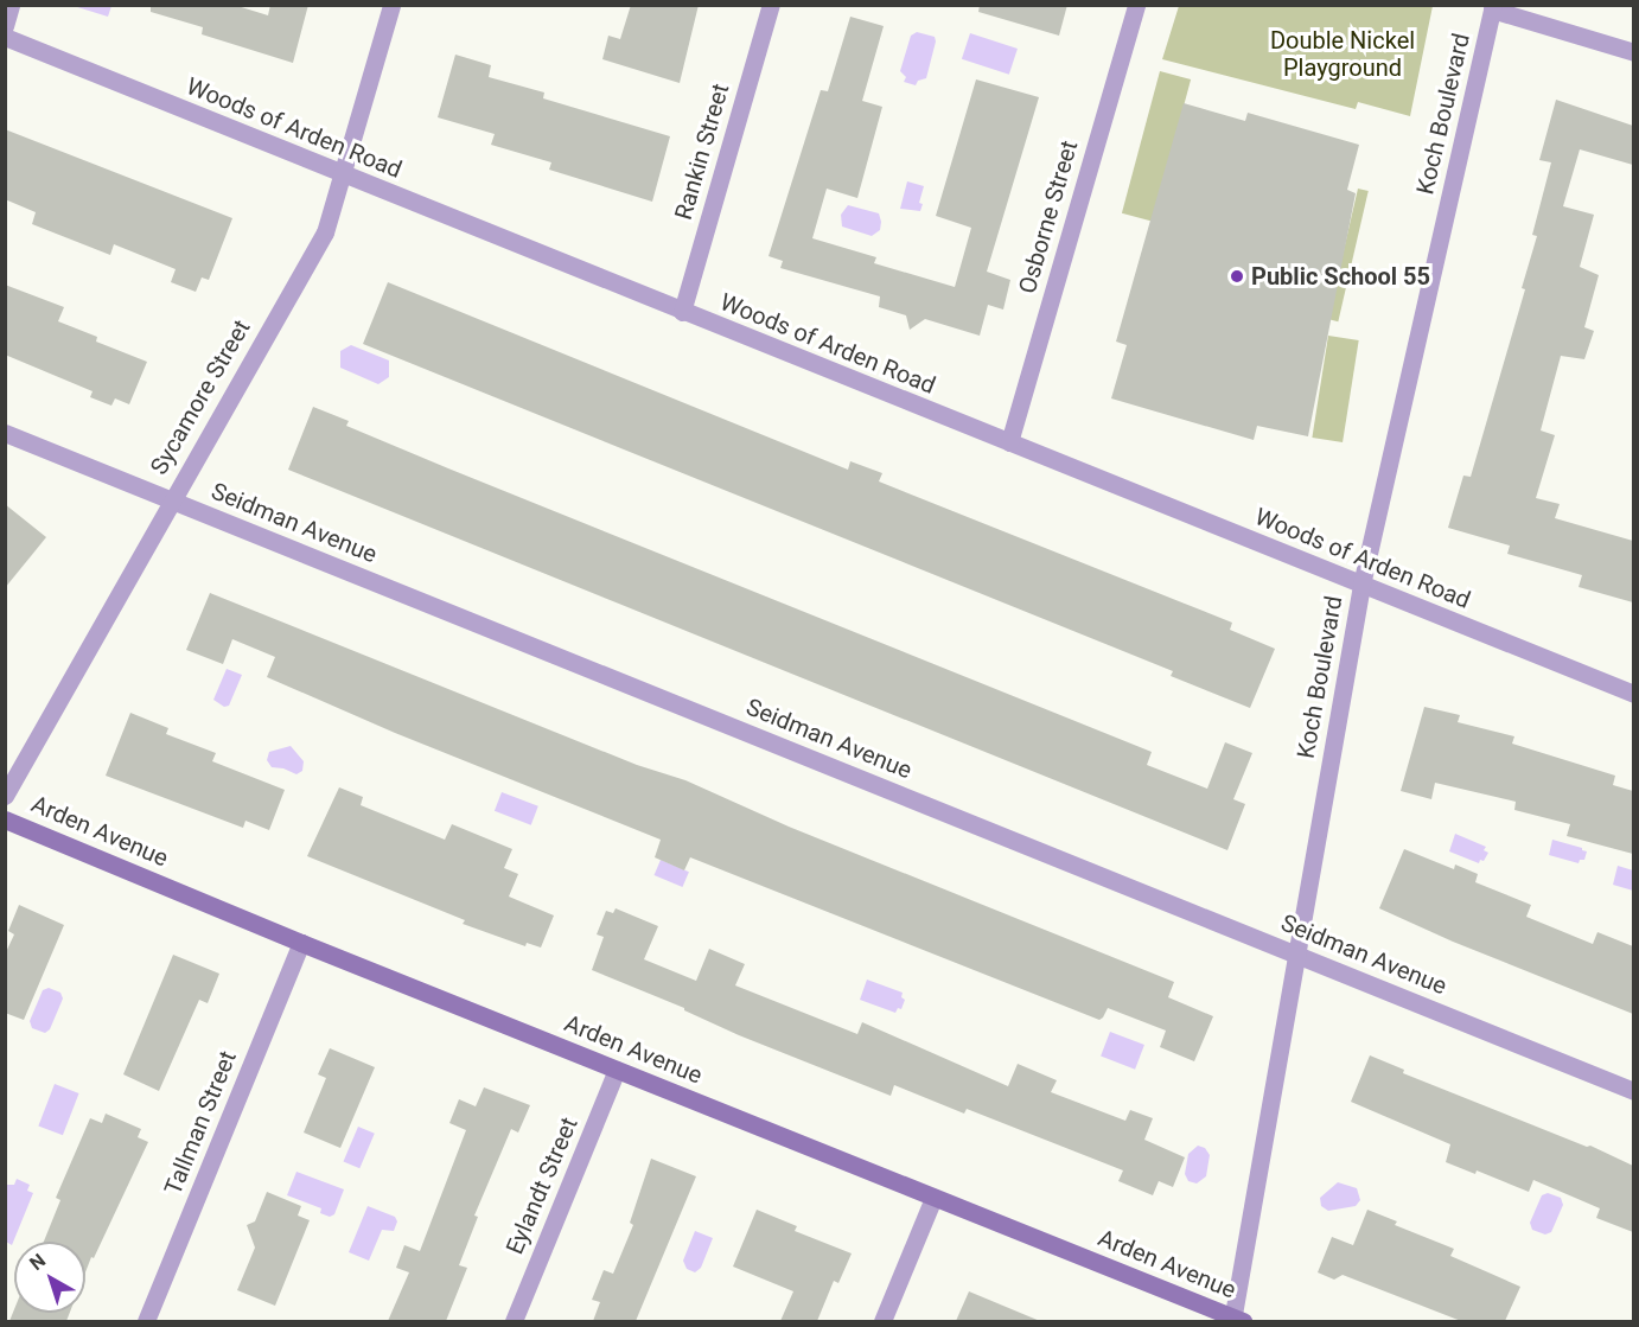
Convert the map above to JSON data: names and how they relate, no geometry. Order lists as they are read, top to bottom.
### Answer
{
  "streets": {
    "street": [
      "Koch Boulevard",
      "Woods of Arden Road",
      "Rankin Street",
      "Osborne Street",
      "Sycamore Street",
      "Seidman Avenue",
      "Arden Avenue",
      "Tallman Street",
      "Eylandt Street"
    ]
  },
  "crossings": [
    ["Koch Boulevard", "Woods of Arden Road"],
    ["Koch Boulevard", "Seidman Avenue"],
    ["Koch Boulevard", "Arden Avenue"],
    ["Woods of Arden Road", "Rankin Street"],
    ["Woods of Arden Road", "Osborne Street"],
    ["Woods of Arden Road", "Sycamore Street"],
    ["Sycamore Street", "Seidman Avenue"],
    ["Arden Avenue", "Tallman Street"],
    ["Arden Avenue", "Eylandt Street"]
  ],
  "parks": ["Double Nickel Playground"],
  "places": ["Public School 55"],
  "north": "top left"
}
